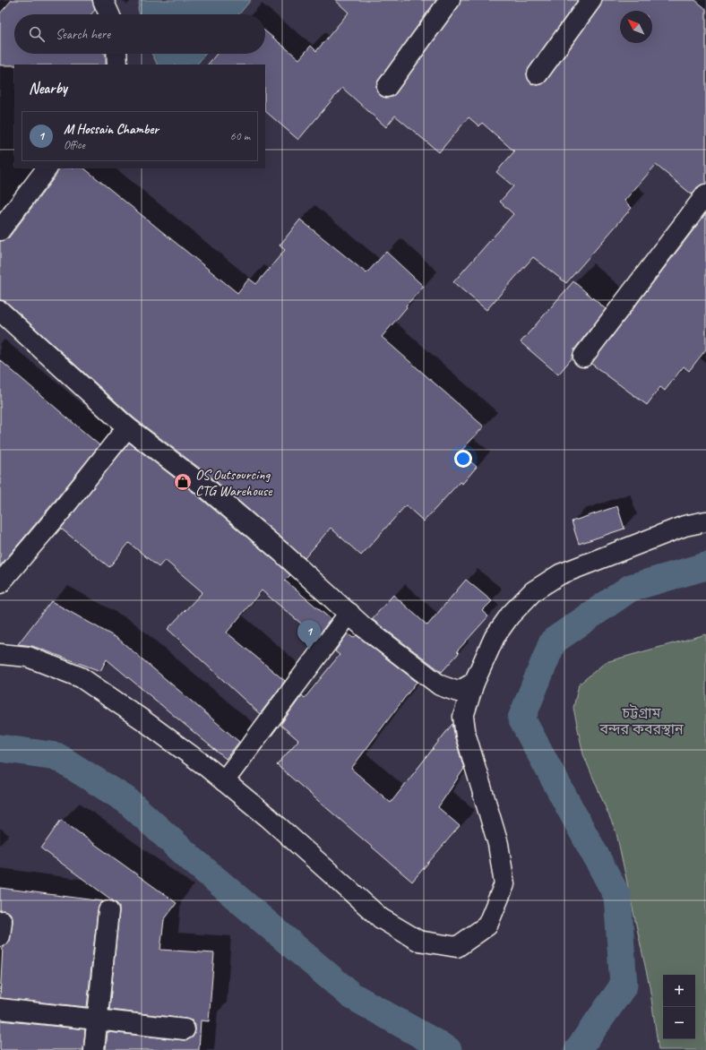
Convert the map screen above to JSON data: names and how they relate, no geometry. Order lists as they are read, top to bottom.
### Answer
{
  "parks": ["চট্টগ্রাম বন্দর কবরস্থান"],
  "places": {
    "shop": ["OS Outsourcing CTG Warehouse"]
  },
  "north": "top left",
  "page": {
    "search": "Search here",
    "heading": "Nearby",
    "list": [
      {
        "mark": "1",
        "name": "M Hossain Chamber",
        "note": "Office",
        "value": "60 m"
      }
    ],
    "pins": "1",
    "map_buttons": ["+", "−"]
  }
}
